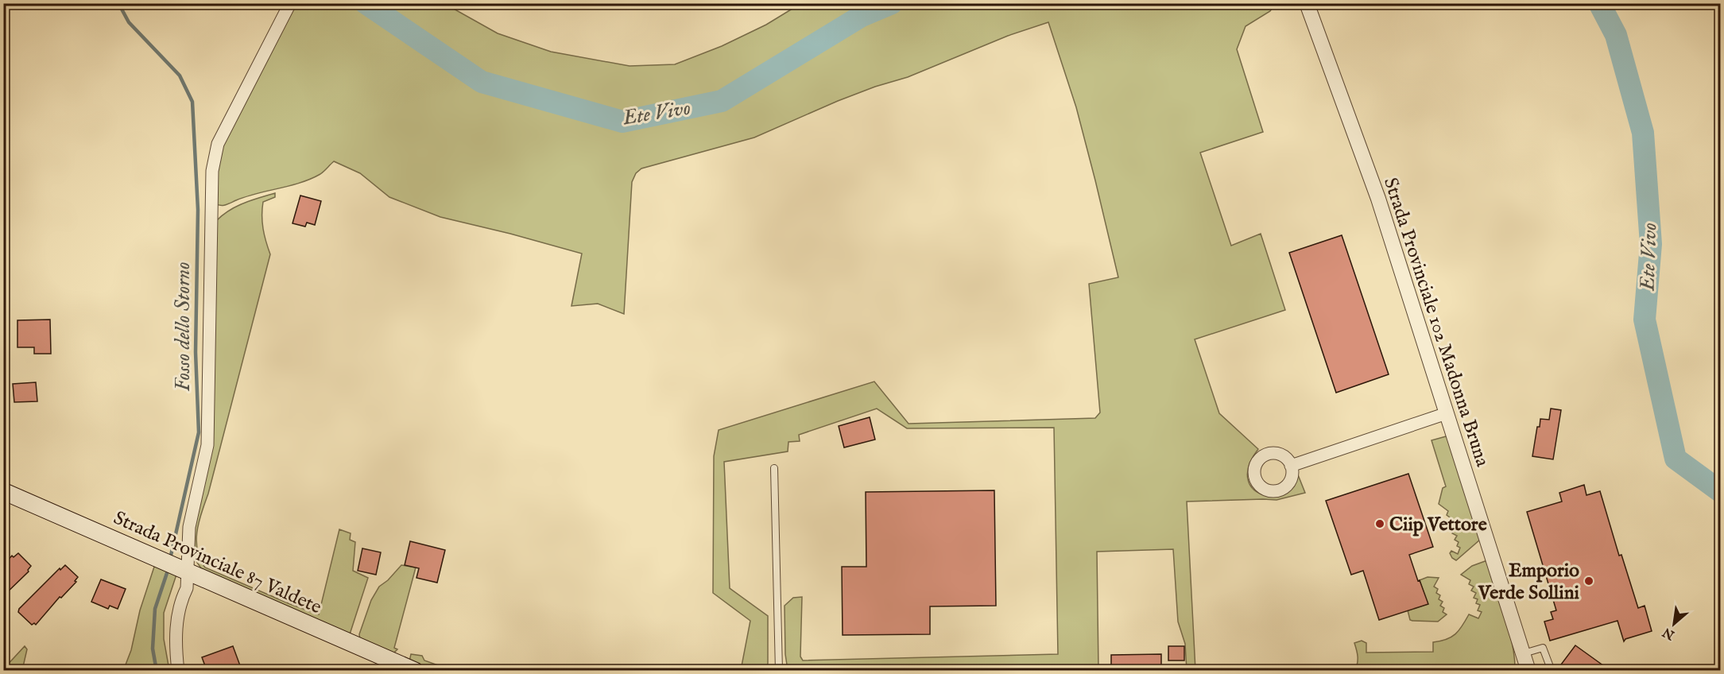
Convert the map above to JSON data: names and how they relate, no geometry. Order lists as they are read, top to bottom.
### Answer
{
  "streets": {
    "main road": ["Strada Provinciale 87 Valdete"],
    "street": ["Strada Provinciale 102 Madonna Bruna"]
  },
  "water": ["Ete Vivo", "Fosso dello Storno"],
  "places": ["Ciip Vettore", "Emporio Verde Sollini"],
  "north": "bottom left"
}
